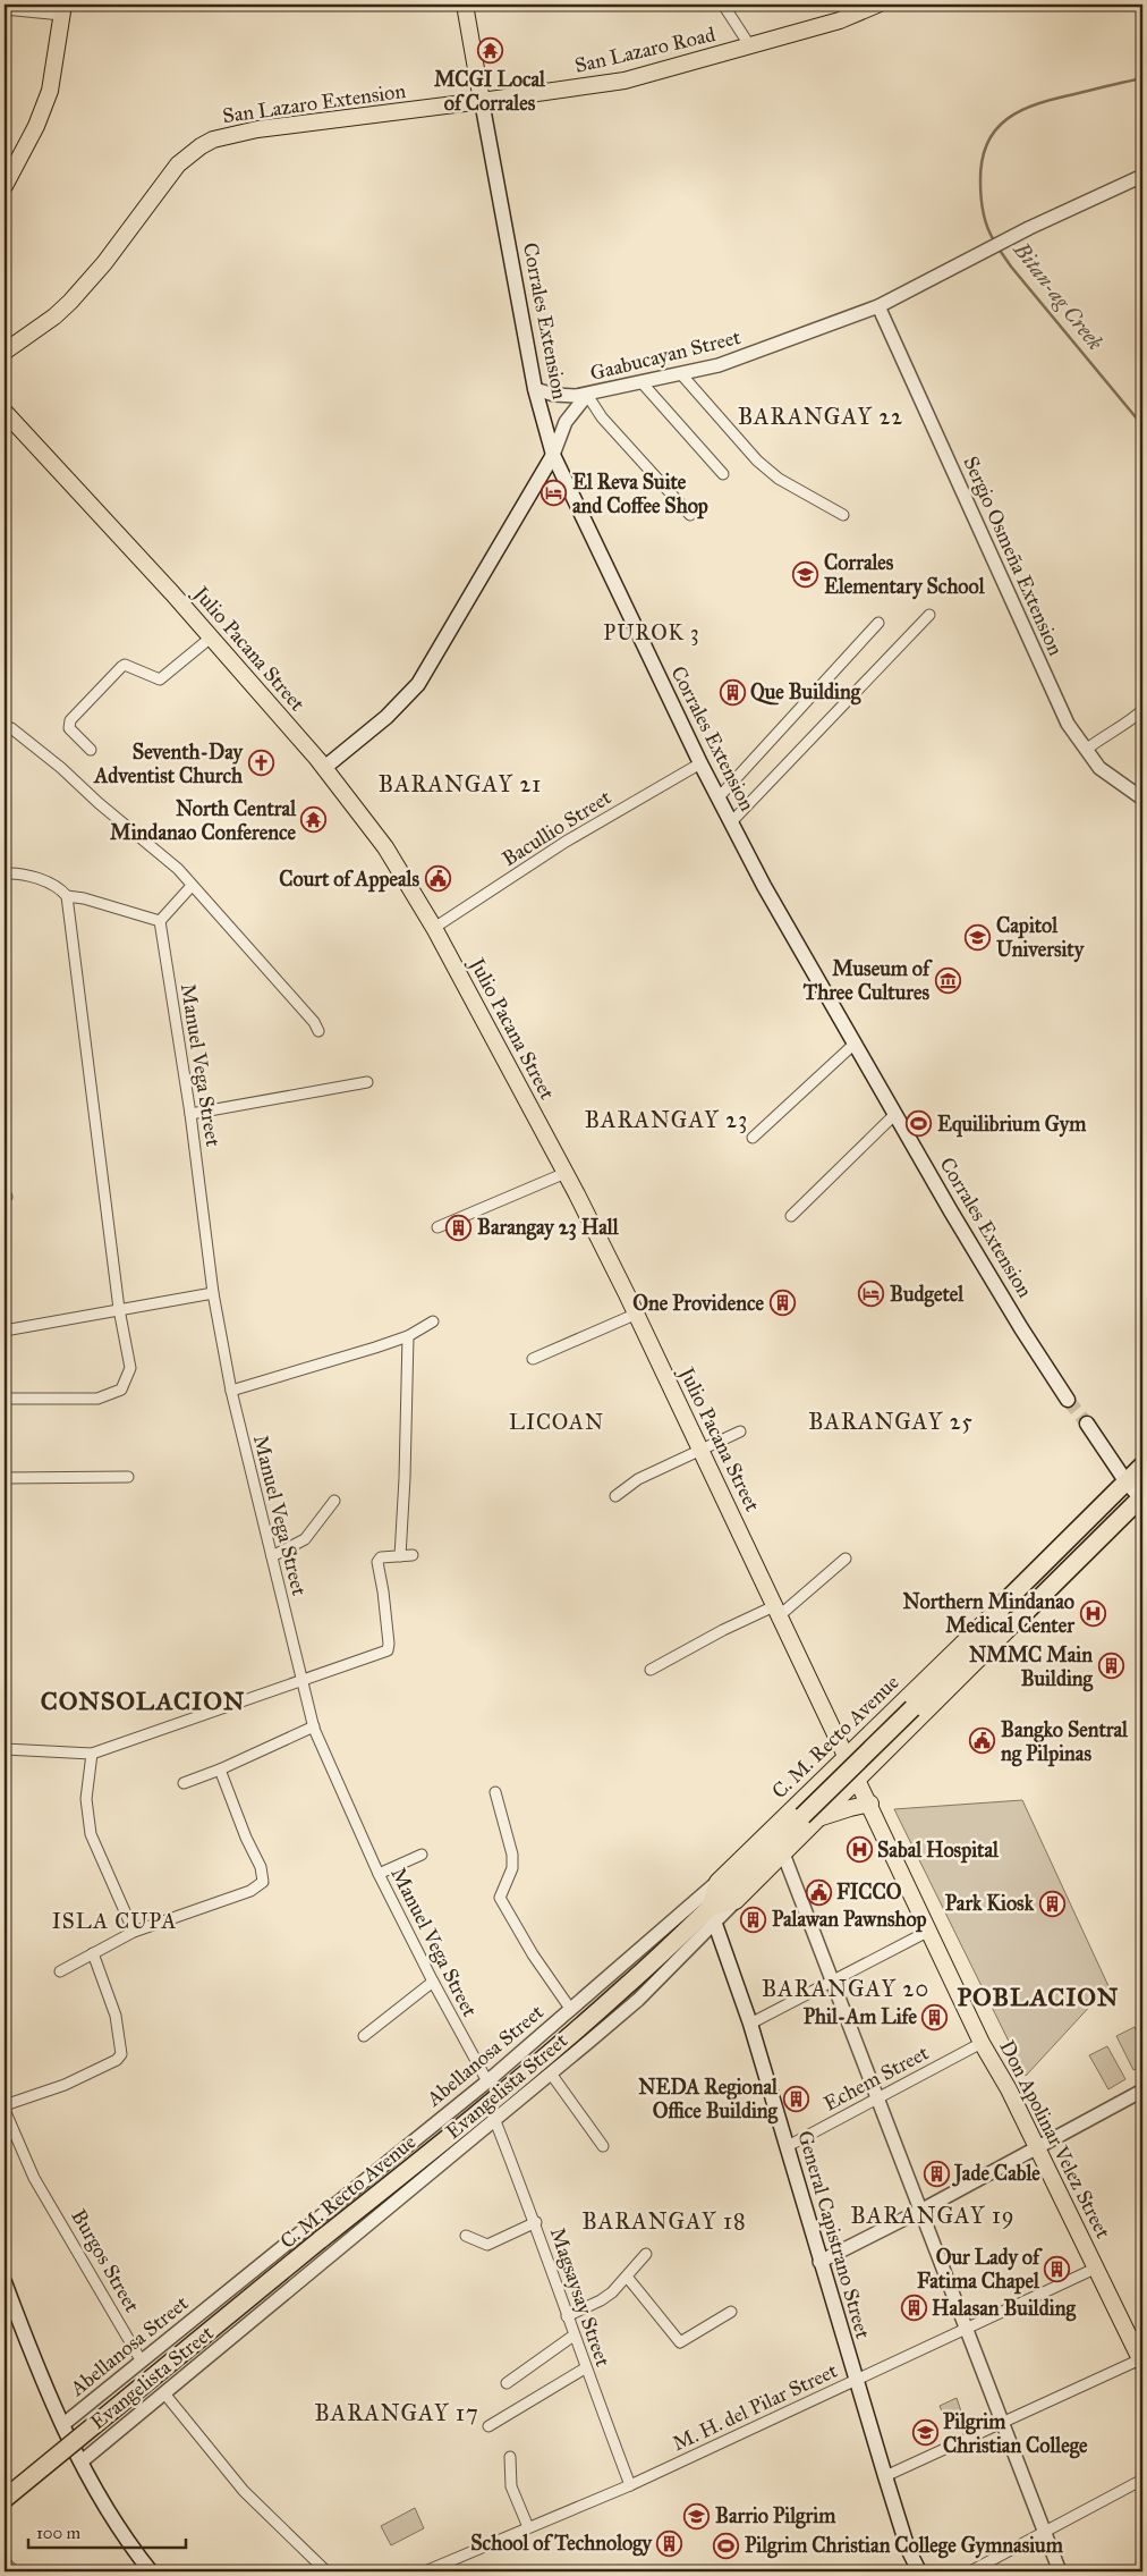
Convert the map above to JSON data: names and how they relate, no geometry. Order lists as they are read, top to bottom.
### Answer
{
  "streets": {
    "highway": ["C. M. Recto Avenue"],
    "main road": [
      "San Lazaro Road",
      "San Lazaro Extension",
      "Corrales Extension",
      "Gaabucayan Street",
      "Julio Pacana Street",
      "Don Apolinar Velez Street",
      "General Capistrano Street"
    ],
    "street": [
      "Sergio Osmeña Extension",
      "Bacullio Street",
      "Manuel Vega Street",
      "Abellanosa Street",
      "Echem Street",
      "Evangelista Street",
      "Burgos Street",
      "Magsaysay Street",
      "M. H. del Pilar Street"
    ]
  },
  "crossings": [
    ["San Lazaro Road", "San Lazaro Extension"],
    ["San Lazaro Road", "Corrales Extension"],
    ["San Lazaro Extension", "Corrales Extension"],
    ["Corrales Extension", "Gaabucayan Street"],
    ["Corrales Extension", "Bacullio Street"],
    ["Gaabucayan Street", "Sergio Osmeña Extension"],
    ["Gaabucayan Street", "Julio Pacana Street"],
    ["Julio Pacana Street", "Bacullio Street"],
    ["Julio Pacana Street", "C. M. Recto Avenue"],
    ["Julio Pacana Street", "Don Apolinar Velez Street"],
    ["Manuel Vega Street", "Abellanosa Street"],
    ["C. M. Recto Avenue", "Abellanosa Street"],
    ["C. M. Recto Avenue", "Evangelista Street"],
    ["C. M. Recto Avenue", "Don Apolinar Velez Street"],
    ["C. M. Recto Avenue", "General Capistrano Street"],
    ["Abellanosa Street", "Burgos Street"],
    ["Echem Street", "Don Apolinar Velez Street"],
    ["Echem Street", "General Capistrano Street"],
    ["Evangelista Street", "General Capistrano Street"],
    ["Evangelista Street", "Burgos Street"],
    ["Evangelista Street", "Magsaysay Street"],
    ["Don Apolinar Velez Street", "M. H. del Pilar Street"],
    ["General Capistrano Street", "M. H. del Pilar Street"],
    ["Magsaysay Street", "M. H. del Pilar Street"]
  ],
  "districts": [
    "BARANGAY 22",
    "PUROK 3",
    "BARANGAY 21",
    "BARANGAY 23",
    "LICOAN",
    "BARANGAY 25",
    "CONSOLACION",
    "ISLA CUPA",
    "BARANGAY 20",
    "POBLACION",
    "BARANGAY 19",
    "BARANGAY 18",
    "BARANGAY 17"
  ],
  "water": ["Bitan-ag Creek"],
  "places": {
    "temple": ["MCGI Local of Corrales", "North Central Mindanao Conference"],
    "hotel": ["El Reva Suite and Coffee Shop", "Budgetel"],
    "school or university": [
      "Corrales Elementary School",
      "Capitol University",
      "Pilgrim Christian College",
      "Barrio Pilgrim"
    ],
    "building": [
      "Que Building",
      "Barangay 23 Hall",
      "One Providence",
      "NMMC Main Building",
      "Park Kiosk",
      "Palawan Pawnshop",
      "Phil-Am Life",
      "NEDA Regional Office Building",
      "Jade Cable",
      "Our Lady of Fatima Chapel",
      "Halasan Building",
      "School of Technology"
    ],
    "church": ["Seventh-Day Adventist Church"],
    "public building": ["Court of Appeals", "Bangko Sentral ng Pilpinas", "FICCO"],
    "museum": ["Museum of Three Cultures"],
    "sports": ["Equilibrium Gym", "Pilgrim Christian College Gymnasium"],
    "hospital": ["Northern Mindanao Medical Center", "Sabal Hospital"]
  },
  "scale_bar": "100 m"
}
